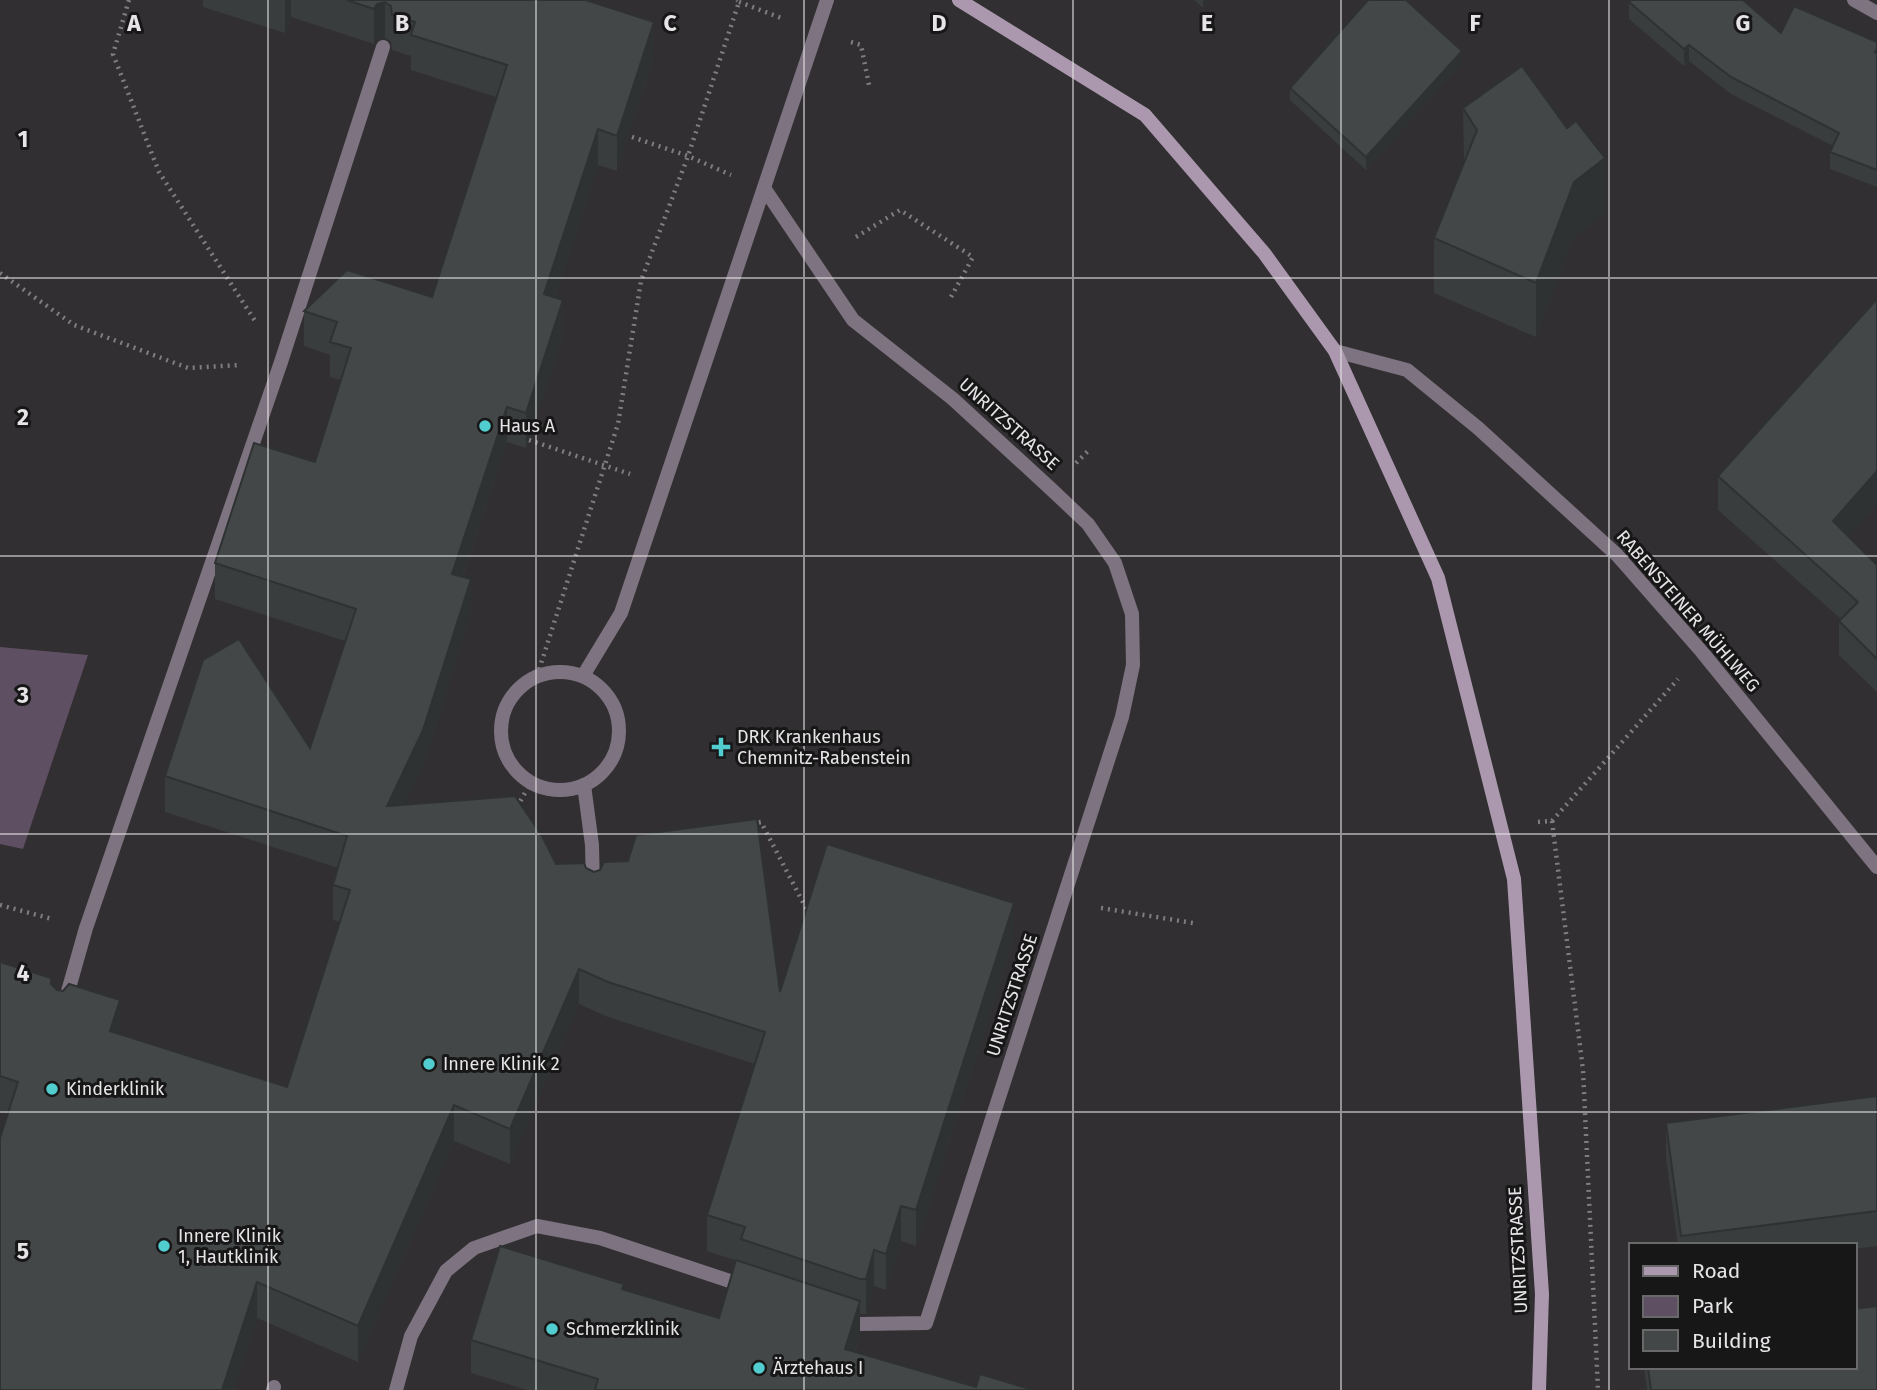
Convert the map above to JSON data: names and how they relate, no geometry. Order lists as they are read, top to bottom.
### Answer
{
  "streets": {
    "street": ["UNRITZSTRASSE", "RABENSTEINER MÜHLWEG"]
  },
  "crossings": [
    ["UNRITZSTRASSE", "RABENSTEINER MÜHLWEG"]
  ],
  "places": {
    "other": [
      "Haus A",
      "Innere Klinik 2",
      "Kinderklinik",
      "Innere Klinik 1, Hautklinik",
      "Schmerzklinik",
      "Ärztehaus I"
    ],
    "health": ["DRK Krankenhaus Chemnitz-Rabenstein"]
  },
  "legend": ["Road", "Park", "Building"],
  "grid": {
    "columns": [
      "A",
      "B",
      "C",
      "D",
      "E",
      "F",
      "G"
    ],
    "rows": [
      "1",
      "2",
      "3",
      "4",
      "5"
    ]
  }
}
